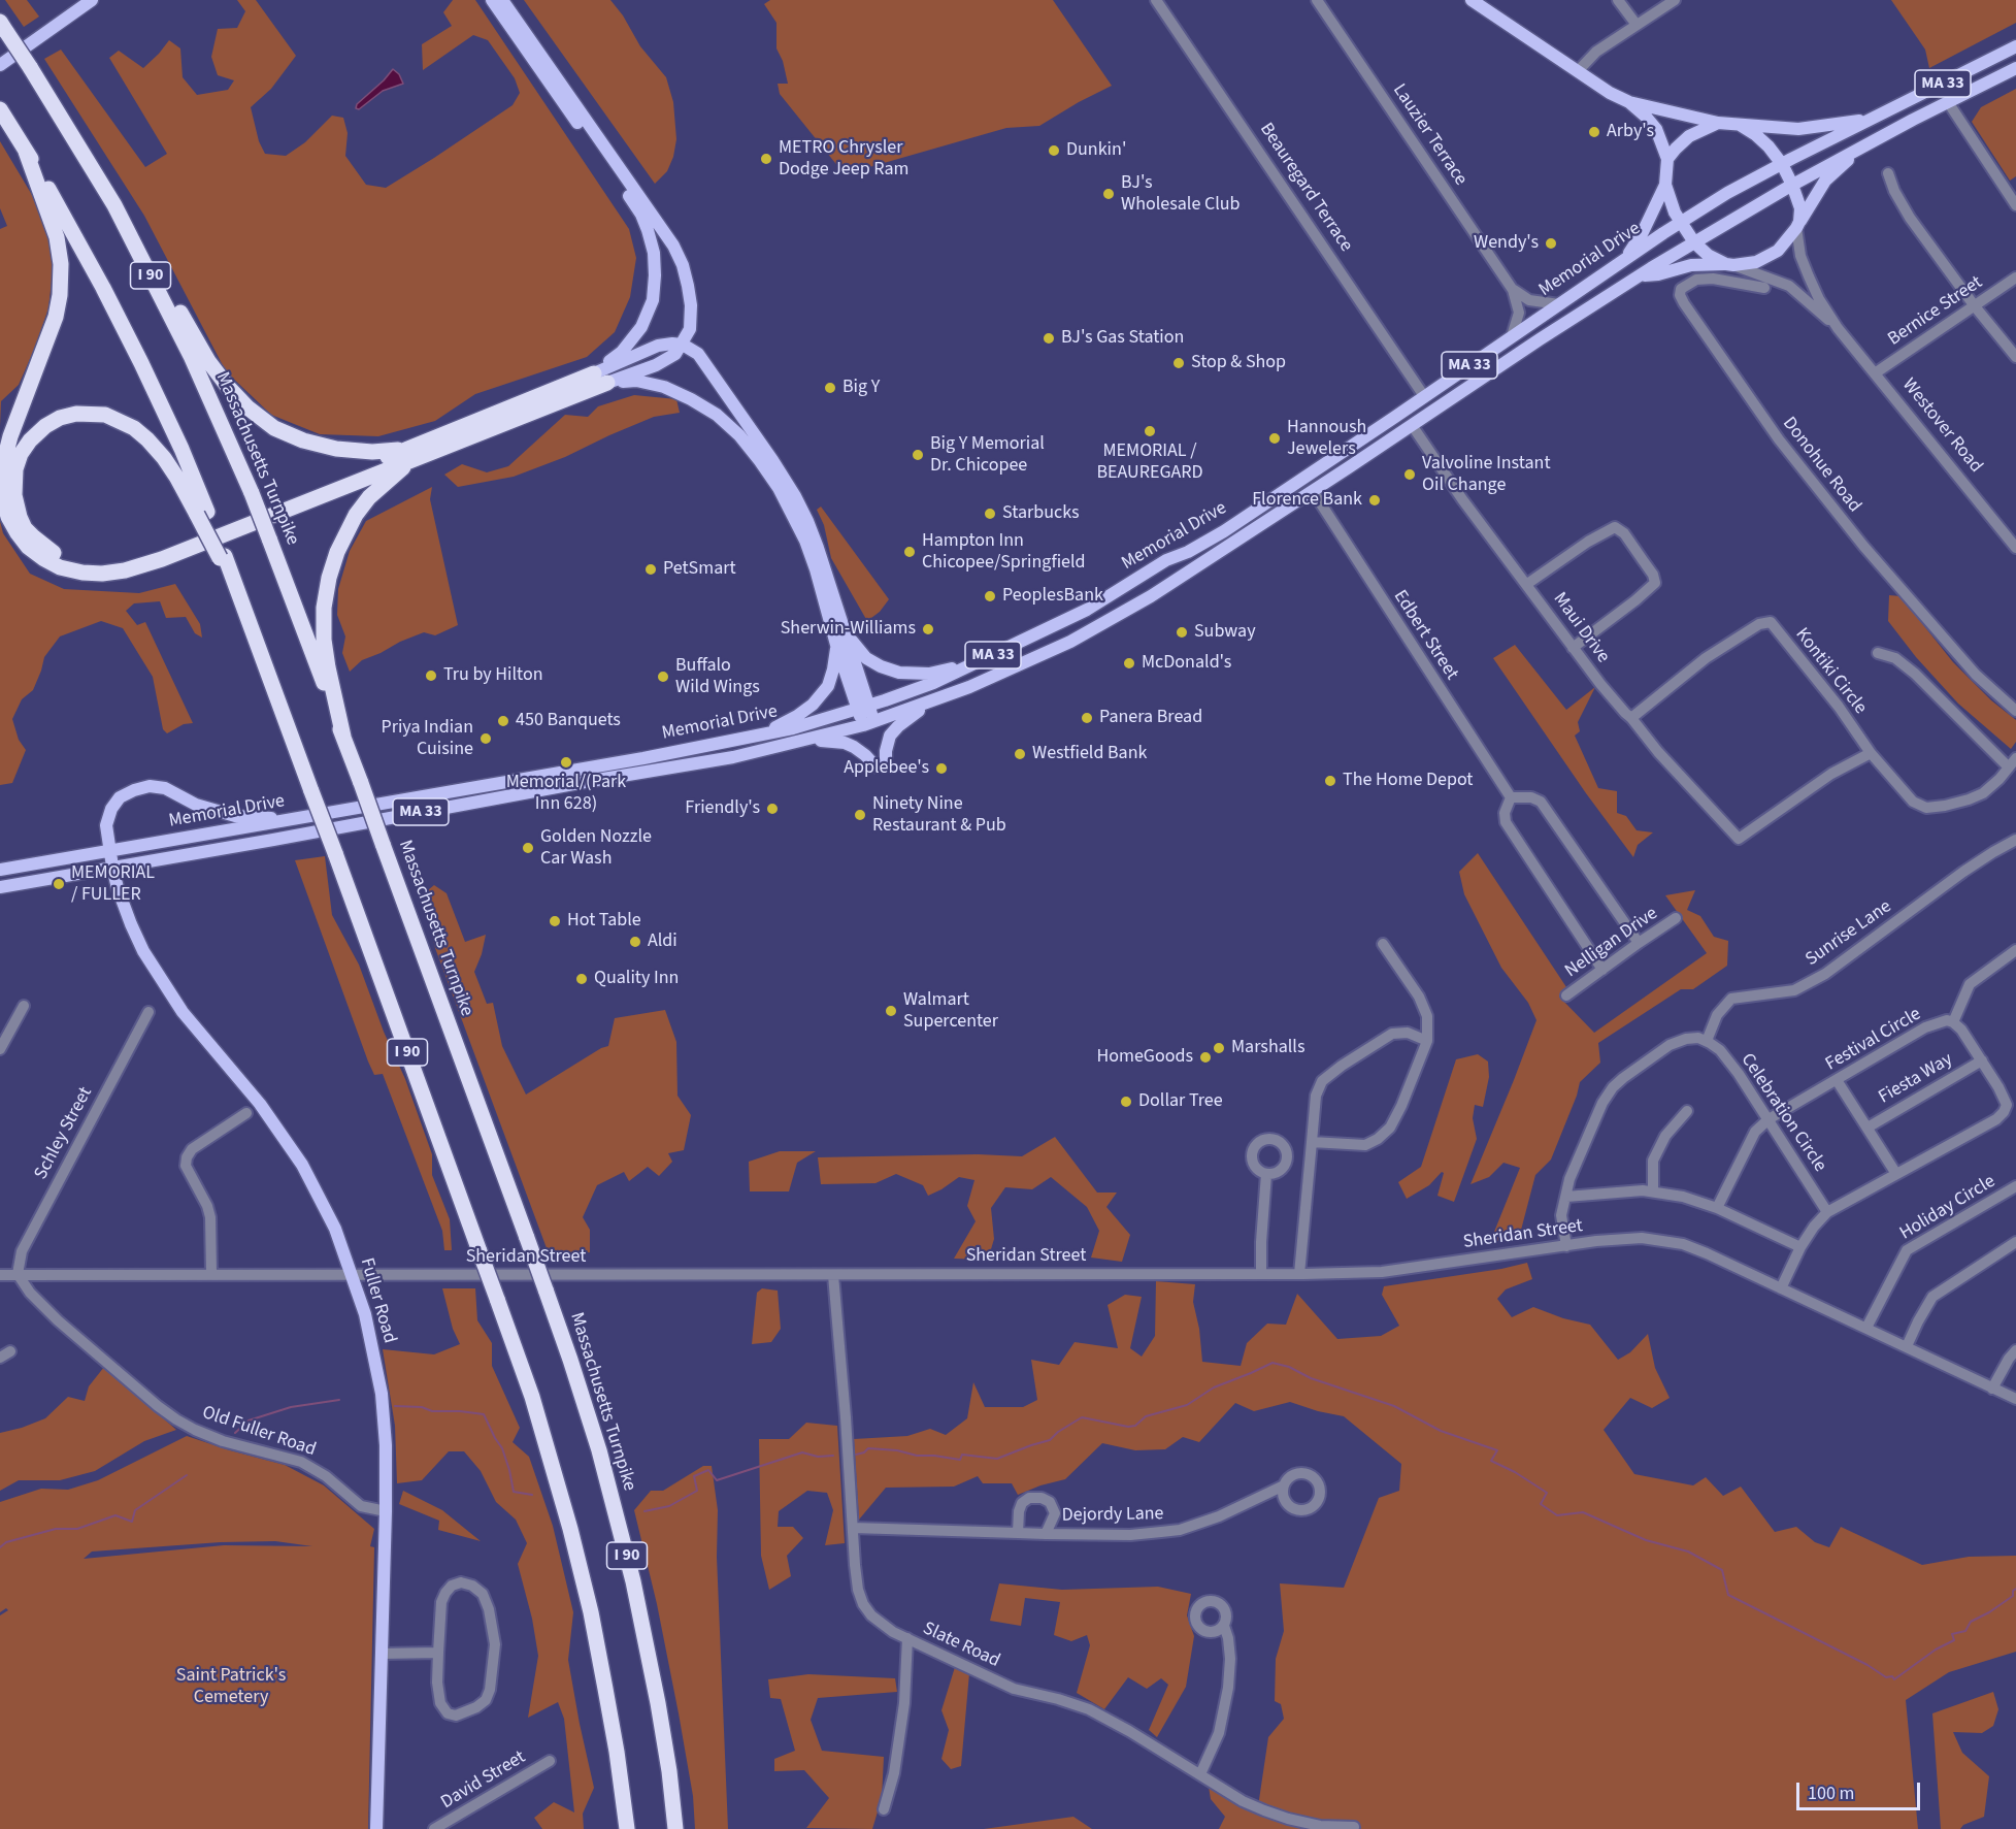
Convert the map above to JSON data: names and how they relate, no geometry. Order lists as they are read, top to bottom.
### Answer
{
  "streets": {
    "highway": ["I 90", "Massachusetts Turnpike"],
    "main road": ["MA 33", "Memorial Drive", "Fuller Road"],
    "street": [
      "Lauzier Terrace",
      "Beauregard Terrace",
      "Bernice Street",
      "Westover Road",
      "Donohue Road",
      "Maui Drive",
      "Edbert Street",
      "Kontiki Circle",
      "Sunrise Lane",
      "Nelligan Drive",
      "Festival Circle",
      "Fiesta Way",
      "Celebration Circle",
      "Schley Street",
      "Holiday Circle",
      "Sheridan Street",
      "Old Fuller Road",
      "Dejordy Lane",
      "Slate Road",
      "David Street"
    ]
  },
  "crossings": [
    ["Lauzier Terrace", "Memorial Drive"],
    ["Beauregard Terrace", "Memorial Drive"],
    ["Memorial Drive", "Maui Drive"],
    ["Memorial Drive", "Edbert Street"],
    ["Memorial Drive", "Fuller Road"],
    ["Bernice Street", "Westover Road"],
    ["Maui Drive", "Kontiki Circle"],
    ["Sunrise Lane", "Celebration Circle"],
    ["Festival Circle", "Celebration Circle"],
    ["Schley Street", "Sheridan Street"],
    ["Schley Street", "Old Fuller Road"],
    ["Holiday Circle", "Sheridan Street"],
    ["Sheridan Street", "Fuller Road"],
    ["Sheridan Street", "Old Fuller Road"],
    ["Sheridan Street", "Slate Road"],
    ["Fuller Road", "Old Fuller Road"]
  ],
  "parks": ["Saint Patrick's Cemetery"],
  "places": [
    "Arby's",
    "Dunkin'",
    "METRO Chrysler Dodge Jeep Ram",
    "BJ's Wholesale Club",
    "Wendy's",
    "BJ's Gas Station",
    "Stop & Shop",
    "Big Y",
    "MEMORIAL / BEAUREGARD",
    "Hannoush Jewelers",
    "Big Y Memorial Dr. Chicopee",
    "Valvoline Instant Oil Change",
    "Florence Bank",
    "Starbucks",
    "Hampton Inn Chicopee/Springfield",
    "PetSmart",
    "PeoplesBank",
    "Sherwin-Williams",
    "Subway",
    "McDonald's",
    "Tru by Hilton",
    "Buffalo Wild Wings",
    "Panera Bread",
    "450 Banquets",
    "Priya Indian Cuisine",
    "Westfield Bank",
    "Memorial/(Park Inn 628)",
    "Applebee's",
    "The Home Depot",
    "Friendly's",
    "Ninety Nine Restaurant & Pub",
    "Golden Nozzle Car Wash",
    "MEMORIAL / FULLER",
    "Hot Table",
    "Aldi",
    "Quality Inn",
    "Walmart Supercenter",
    "Marshalls",
    "HomeGoods",
    "Dollar Tree"
  ],
  "scale_bar": "100 m"
}
